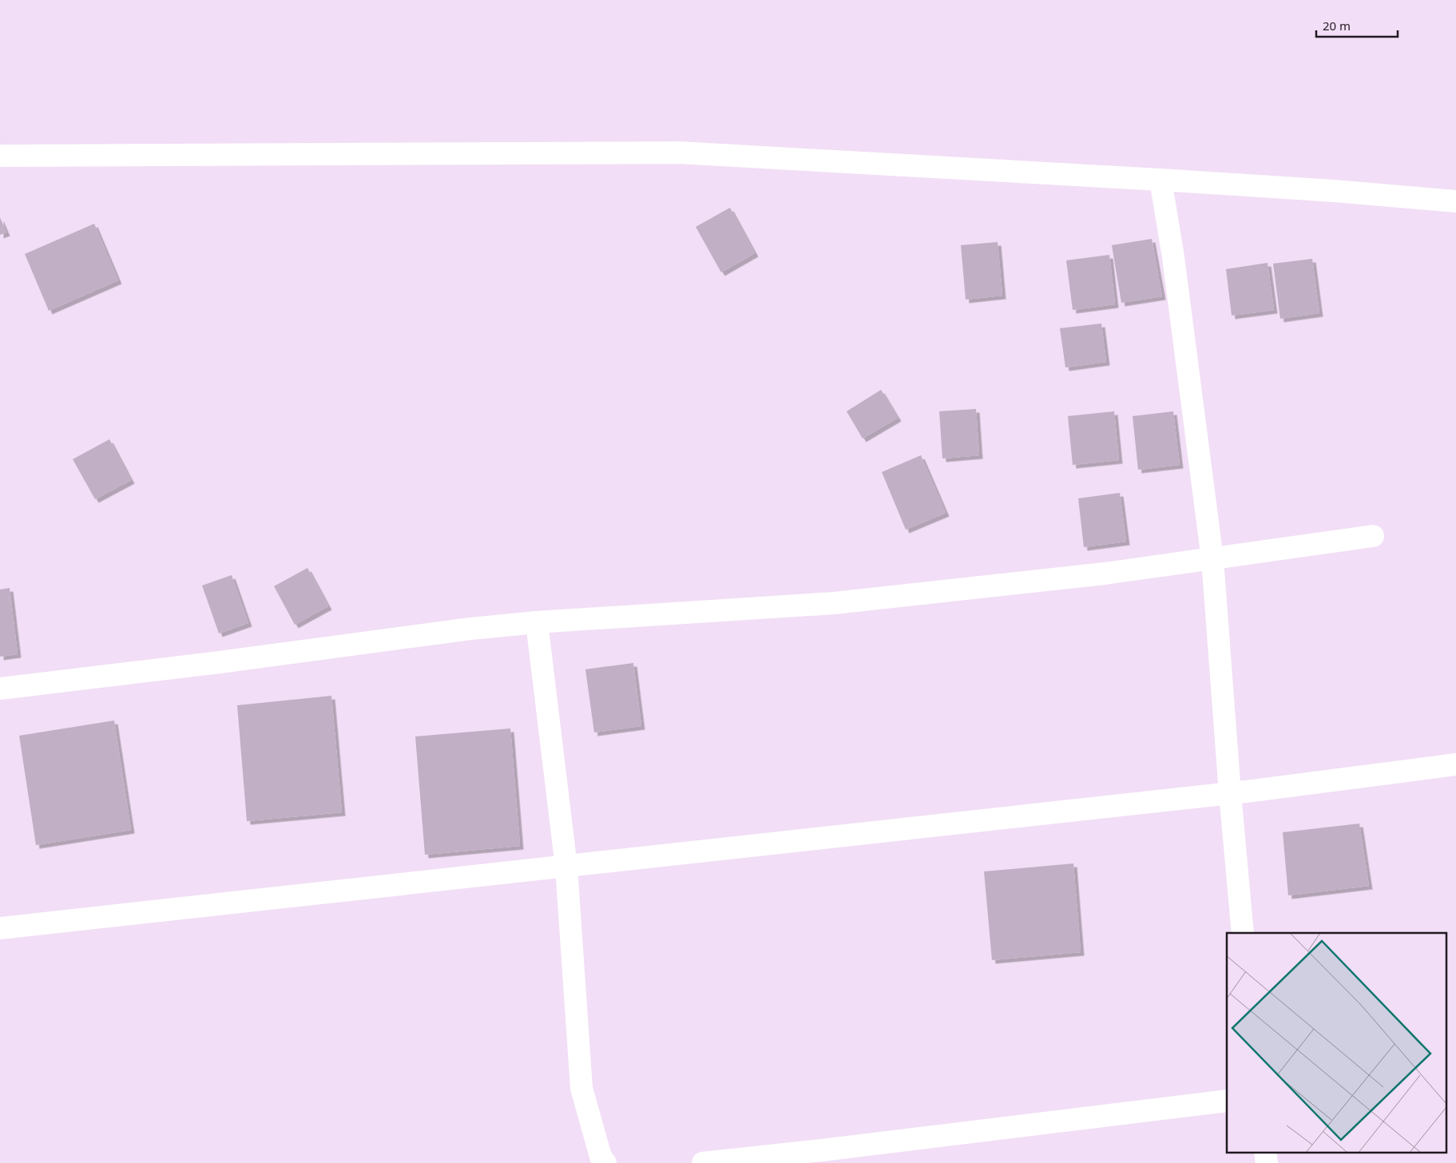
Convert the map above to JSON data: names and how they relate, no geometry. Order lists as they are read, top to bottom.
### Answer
{
  "scale_bar": "20 m"
}
